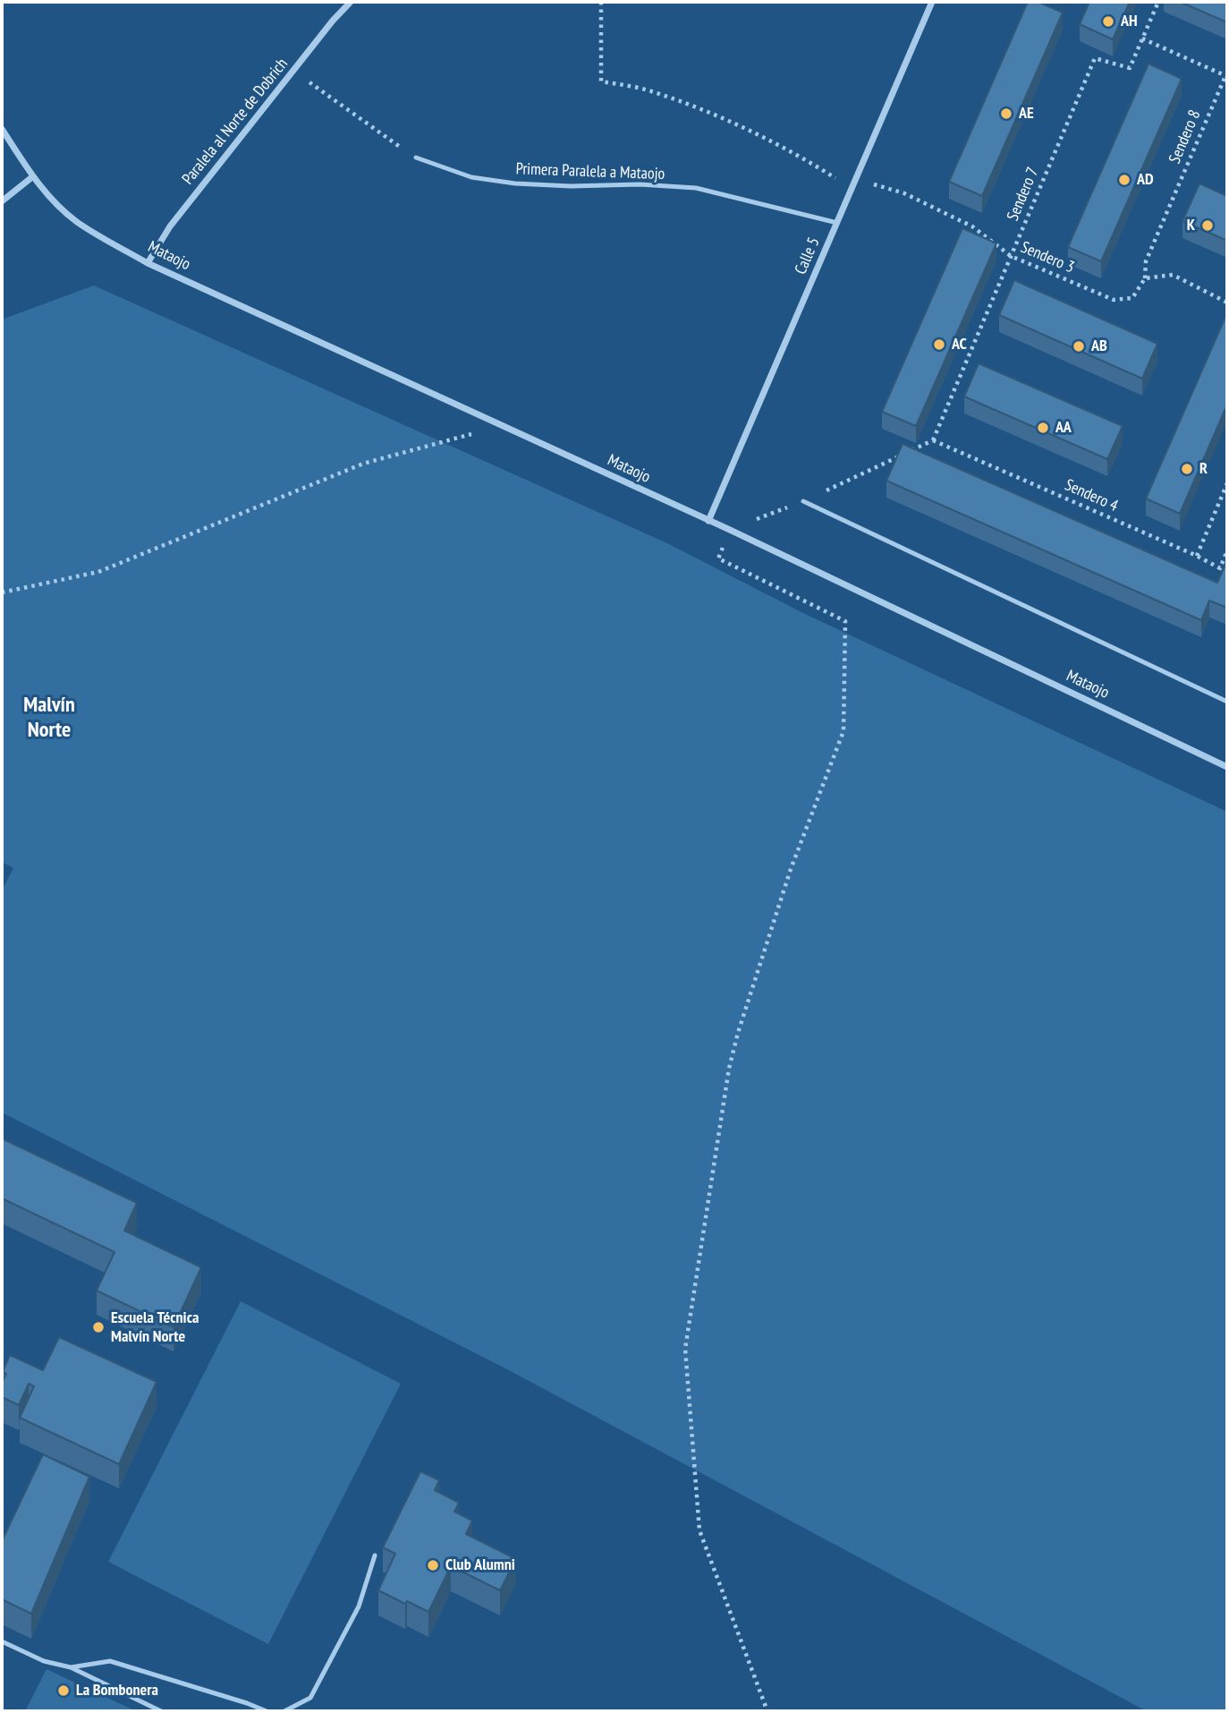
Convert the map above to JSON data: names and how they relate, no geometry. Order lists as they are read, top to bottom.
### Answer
{
  "streets": {
    "street": ["Paralela al Norte de Dobrich", "Mataojo", "Calle 5"],
    "lane": ["Primera Paralela a Mataojo"],
    "path": [
      "Sendero 8",
      "Sendero 7",
      "Sendero 3",
      "Sendero 4"
    ]
  },
  "crossings": [
    ["Paralela al Norte de Dobrich", "Mataojo"],
    ["Sendero 8", "Sendero 3"],
    ["Primera Paralela a Mataojo", "Calle 5"],
    ["Sendero 7", "Sendero 3"],
    ["Sendero 7", "Sendero 4"],
    ["Mataojo", "Calle 5"],
    ["Calle 5", "Sendero 3"]
  ],
  "districts": ["Malvín Norte"],
  "places": [
    "AH",
    "AE",
    "AD",
    "K",
    "AC",
    "AB",
    "AA",
    "R",
    "Escuela Técnica Malvín Norte",
    "Club Alumni",
    "La Bombonera"
  ]
}
